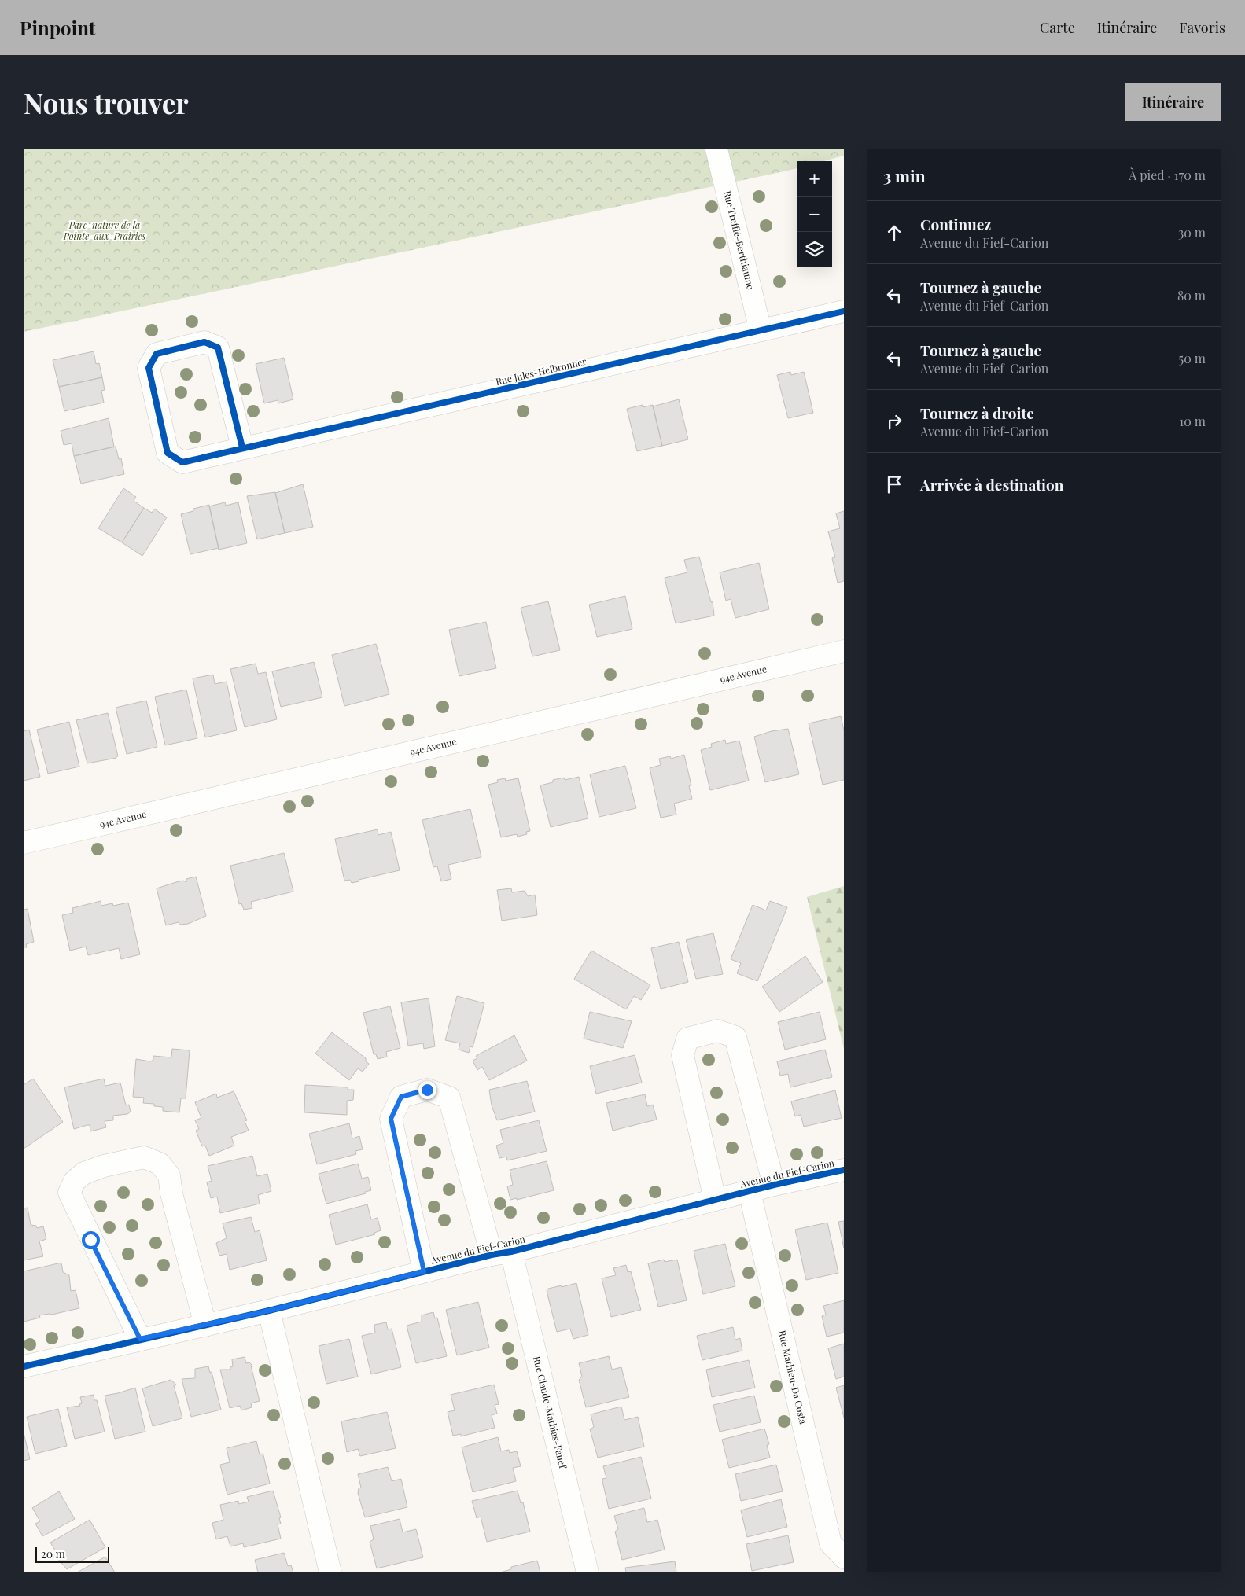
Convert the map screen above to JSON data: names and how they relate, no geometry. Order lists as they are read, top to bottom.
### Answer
{
  "streets": {
    "street": [
      "Rue Trefflé-Berthiaume",
      "Rue Jules-Helbronner",
      "94e Avenue",
      "Avenue du Fief-Carion",
      "Rue Mathieu-Da Costa",
      "Rue Claude-Mathias-Fanef"
    ]
  },
  "crossings": [
    ["Rue Trefflé-Berthiaume", "Rue Jules-Helbronner"],
    ["Avenue du Fief-Carion", "Rue Mathieu-Da Costa"],
    ["Avenue du Fief-Carion", "Rue Claude-Mathias-Fanef"]
  ],
  "parks": ["Parc-nature de la Pointe-aux-Prairies"],
  "scale_bar": "20 m",
  "page": {
    "header": "Pinpoint",
    "nav": ["Carte", "Itinéraire", "Favoris"],
    "buttons": "Itinéraire",
    "title": "Nous trouver",
    "heading": ["3 min", "À pied · 170 m"],
    "map_buttons": ["+", "−"],
    "list": [
      ["Continuez", "Avenue du Fief-Carion", "30 m"],
      ["Tournez à gauche", "Avenue du Fief-Carion", "80 m"],
      ["Tournez à gauche", "Avenue du Fief-Carion", "50 m"],
      ["Tournez à droite", "Avenue du Fief-Carion", "10 m"],
      "Arrivée à destination"
    ],
    "scale": "20 m"
  }
}
